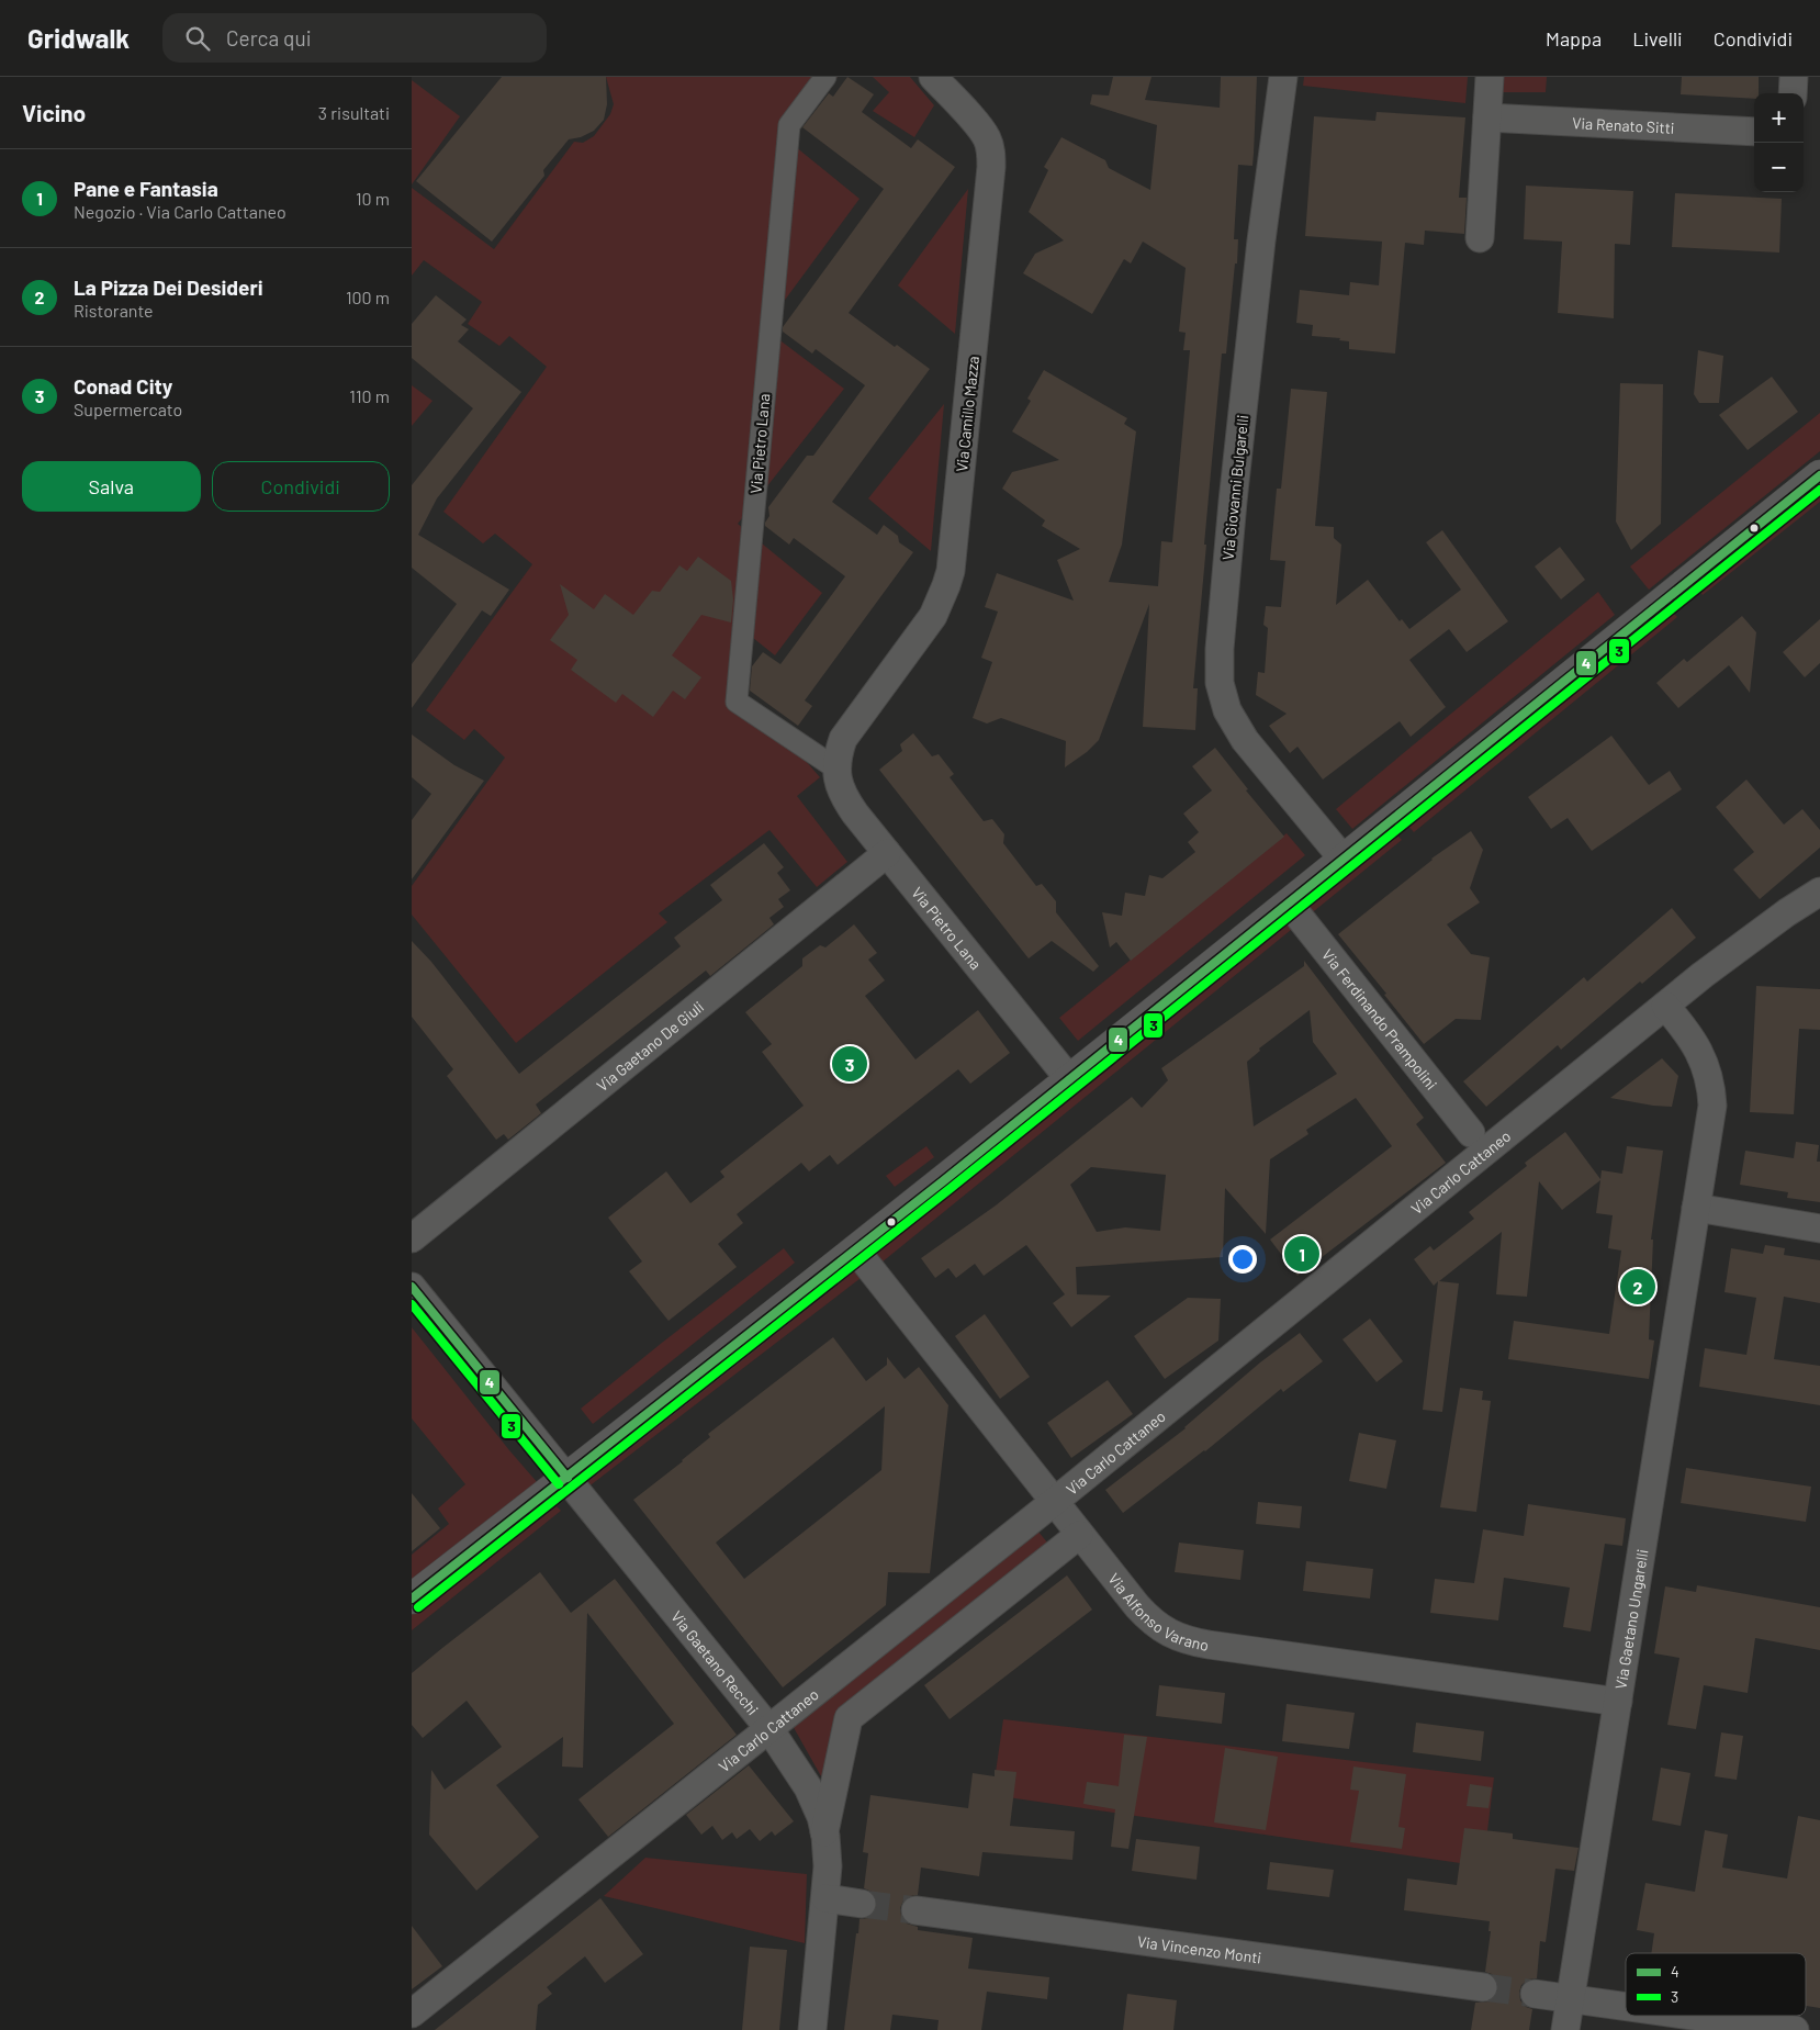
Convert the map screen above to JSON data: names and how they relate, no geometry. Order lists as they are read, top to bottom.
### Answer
{
  "streets": {
    "street": [
      "Via Renato Sitti",
      "Via Camillo Mazza",
      "Via Pietro Lana",
      "Via Giovanni Bulgarelli",
      "Via Ferdinando Prampolini",
      "Via Gaetano De Giuli",
      "Via Carlo Cattaneo",
      "Via Alfonso Varano",
      "Via Gaetano Ungarelli",
      "Via Gaetano Recchi",
      "Via Vincenzo Monti"
    ]
  },
  "crossings": [
    ["Via Camillo Mazza", "Via Pietro Lana"],
    ["Via Pietro Lana", "Via Gaetano De Giuli"],
    ["Via Carlo Cattaneo", "Via Alfonso Varano"],
    ["Via Carlo Cattaneo", "Via Gaetano Ungarelli"],
    ["Via Carlo Cattaneo", "Via Gaetano Recchi"],
    ["Via Alfonso Varano", "Via Gaetano Ungarelli"]
  ],
  "lines": ["transit line 4", "transit line 3"],
  "legend": ["4", "3"],
  "page": {
    "header": "Gridwalk",
    "search": "Cerca qui",
    "nav": ["Mappa", "Livelli", "Condividi"],
    "heading": ["Vicino", "3 risultati"],
    "map_buttons": ["+", "−"],
    "list": [
      {
        "mark": "1",
        "name": "Pane e Fantasia",
        "note": "Negozio · Via Carlo Cattaneo",
        "value": "10 m"
      },
      {
        "mark": "2",
        "name": "La Pizza Dei Desideri",
        "note": "Ristorante",
        "value": "100 m"
      },
      {
        "mark": "3",
        "name": "Conad City",
        "note": "Supermercato",
        "value": "110 m"
      }
    ],
    "buttons": ["Salva", "Condividi"],
    "pins": ["3", "1", "2"]
  }
}
